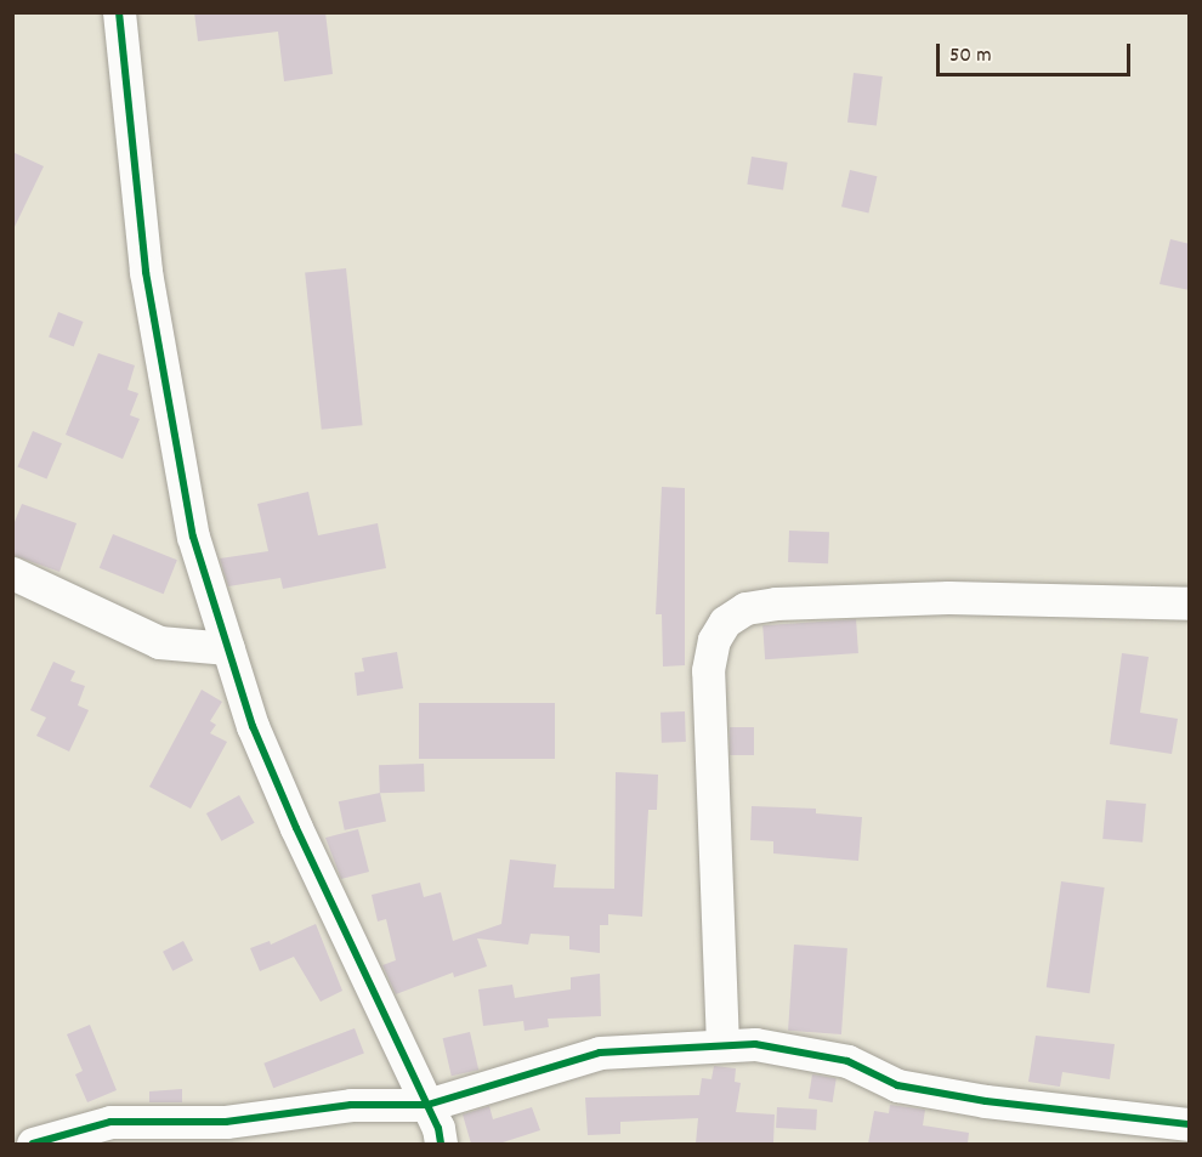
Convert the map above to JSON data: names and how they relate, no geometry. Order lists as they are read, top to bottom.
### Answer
{
  "scale_bar": "50 m"
}
